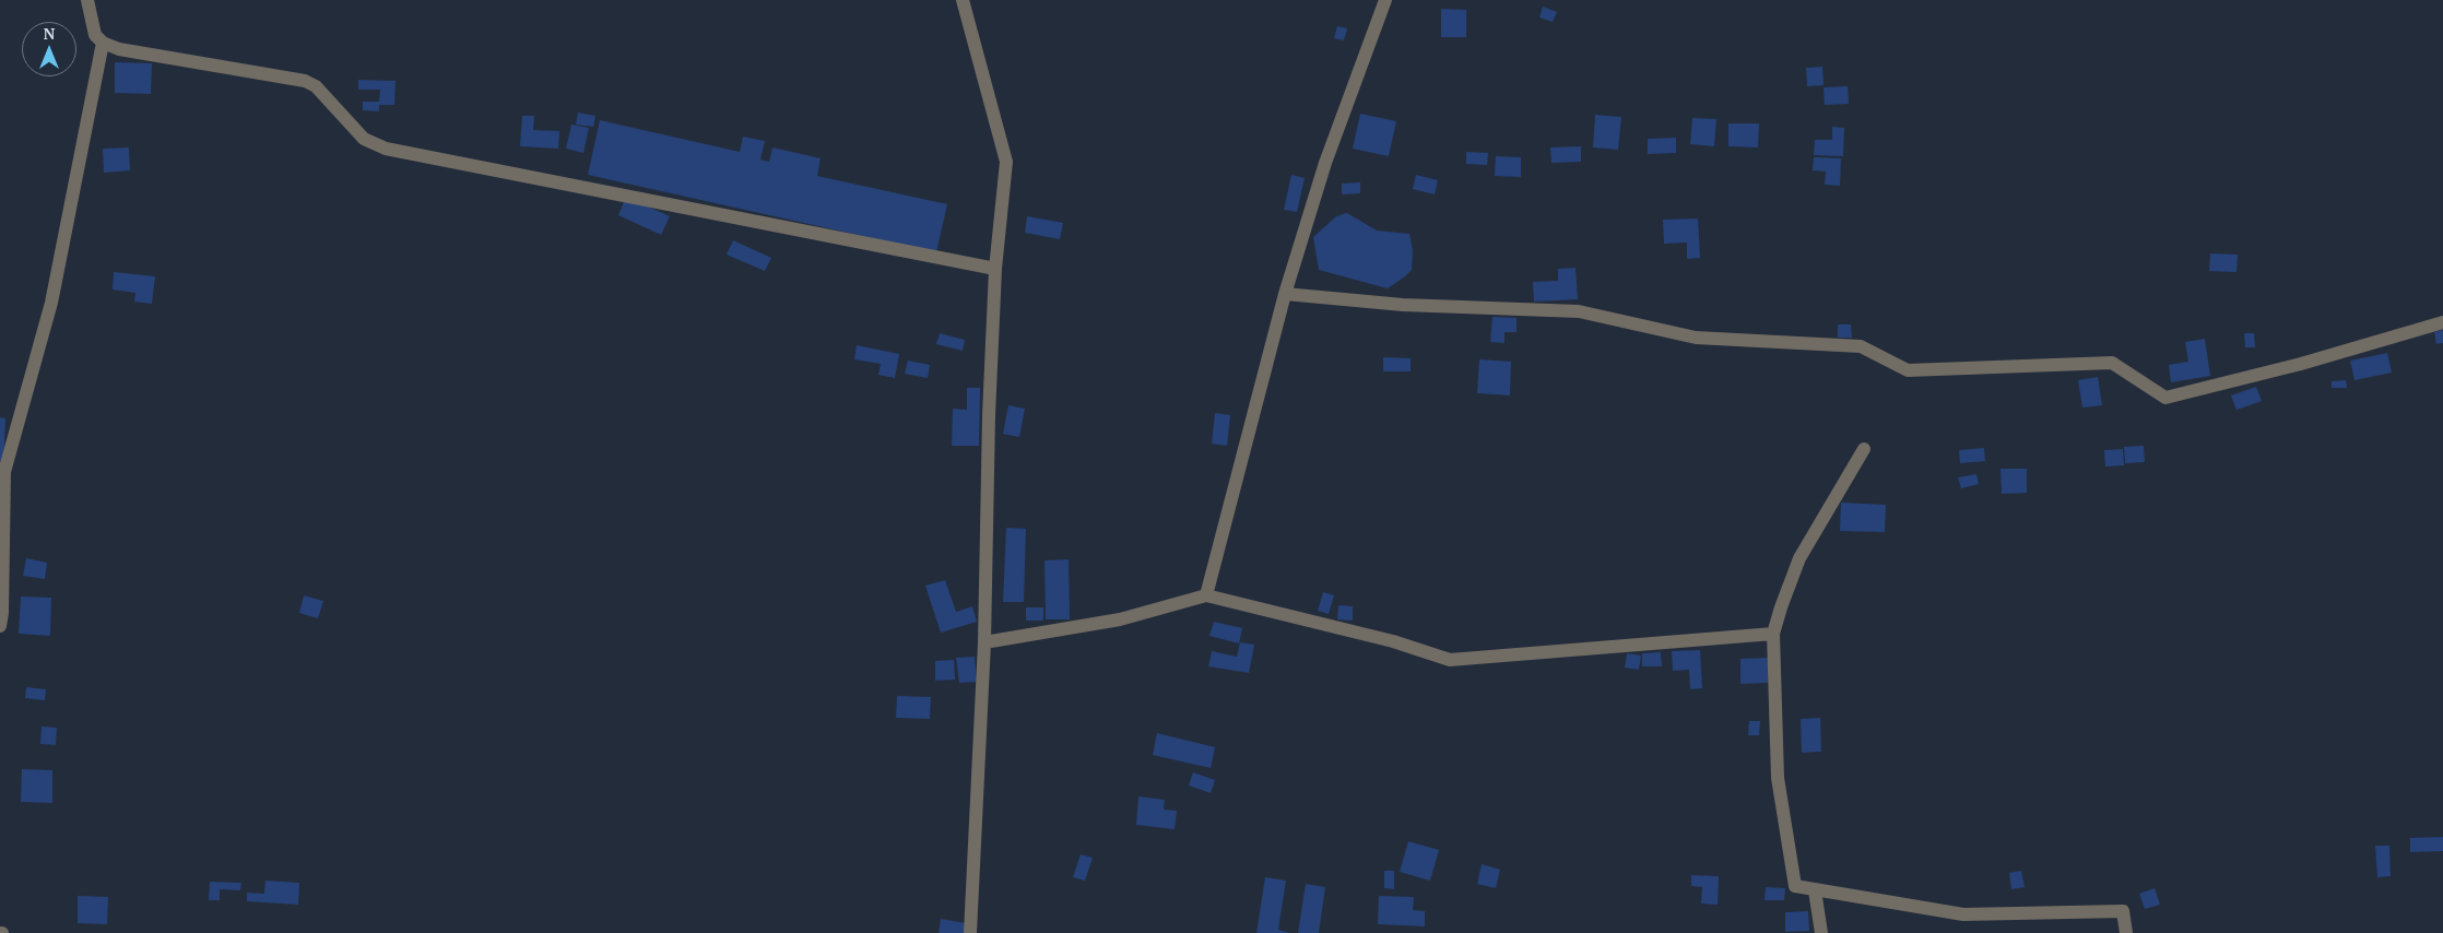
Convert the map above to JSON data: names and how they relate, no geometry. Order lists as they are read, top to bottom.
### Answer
{
  "north": "top"
}
